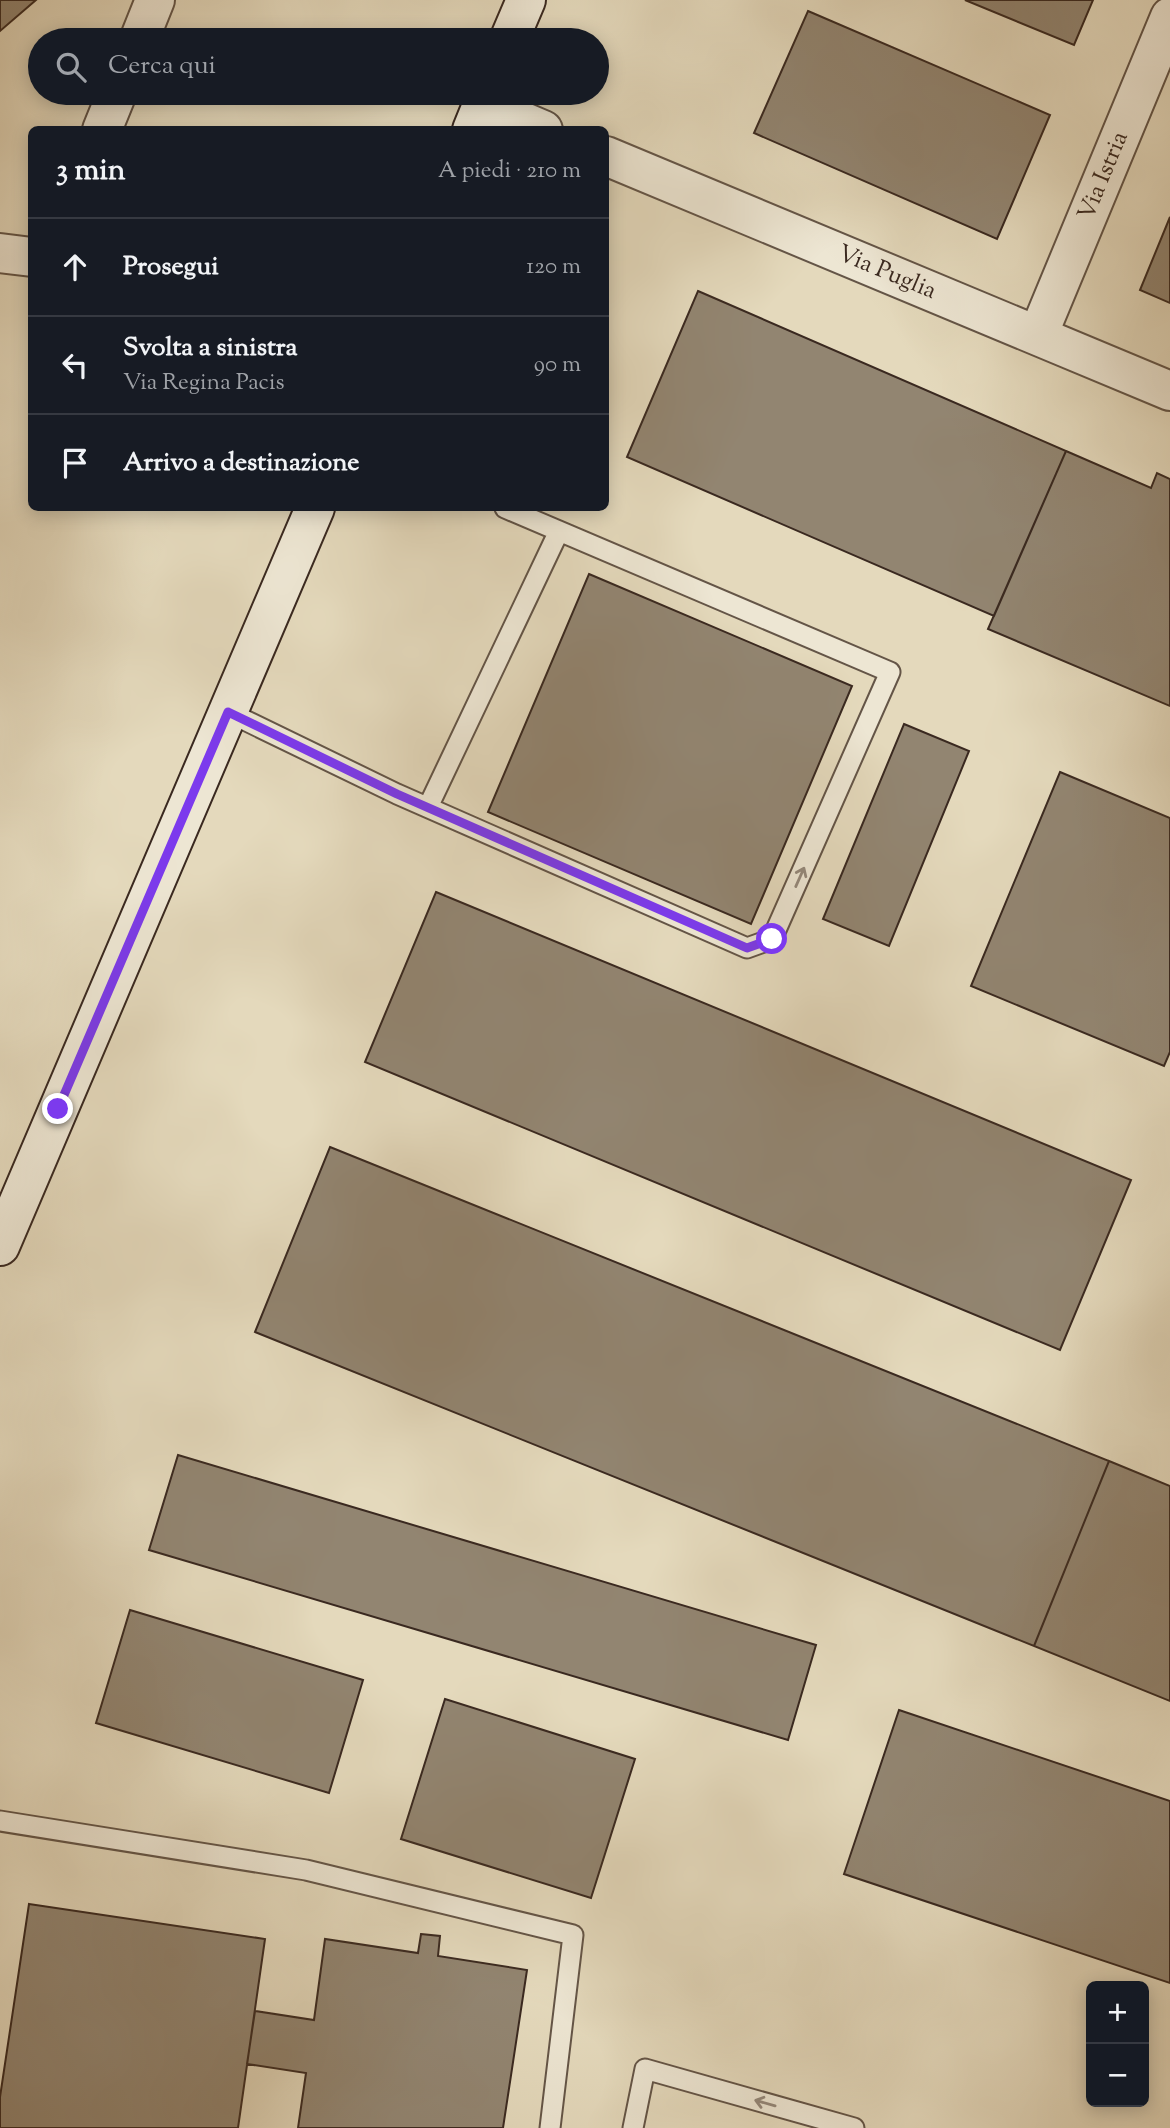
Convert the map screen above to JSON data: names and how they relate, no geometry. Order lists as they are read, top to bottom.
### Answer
{
  "streets": {
    "street": ["Via Istria", "Via Puglia"]
  },
  "crossings": [
    ["Via Istria", "Via Puglia"]
  ],
  "page": {
    "search": "Cerca qui",
    "heading": ["3 min", "A piedi · 210 m"],
    "list": [
      ["Prosegui", "120 m"],
      ["Svolta a sinistra", "Via Regina Pacis", "90 m"],
      "Arrivo a destinazione"
    ],
    "map_buttons": ["+", "−"]
  }
}
